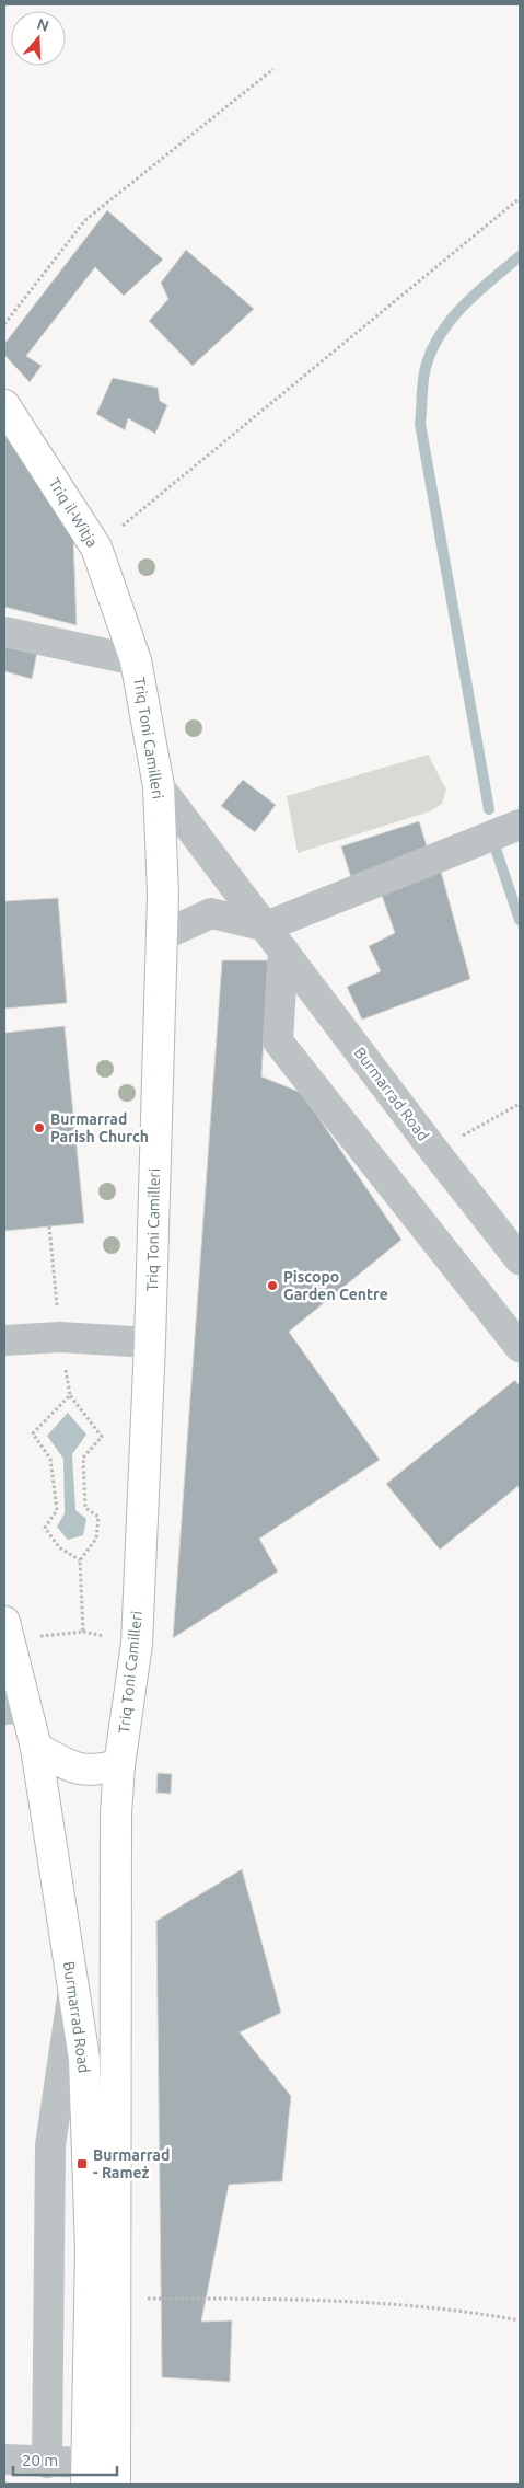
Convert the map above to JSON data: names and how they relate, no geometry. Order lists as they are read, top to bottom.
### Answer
{
  "streets": {
    "main road": ["Triq il-Witja", "Triq Toni Camilleri", "Burmarrad Road"]
  },
  "crossings": [
    ["Triq il-Witja", "Triq Toni Camilleri"],
    ["Triq Toni Camilleri", "Burmarrad Road"]
  ],
  "places": {
    "other": ["Burmarrad Parish Church", "Piscopo Garden Centre"],
    "transit": ["Burmarrad - Rameż"]
  },
  "scale_bar": "20 m",
  "north": "top"
}
